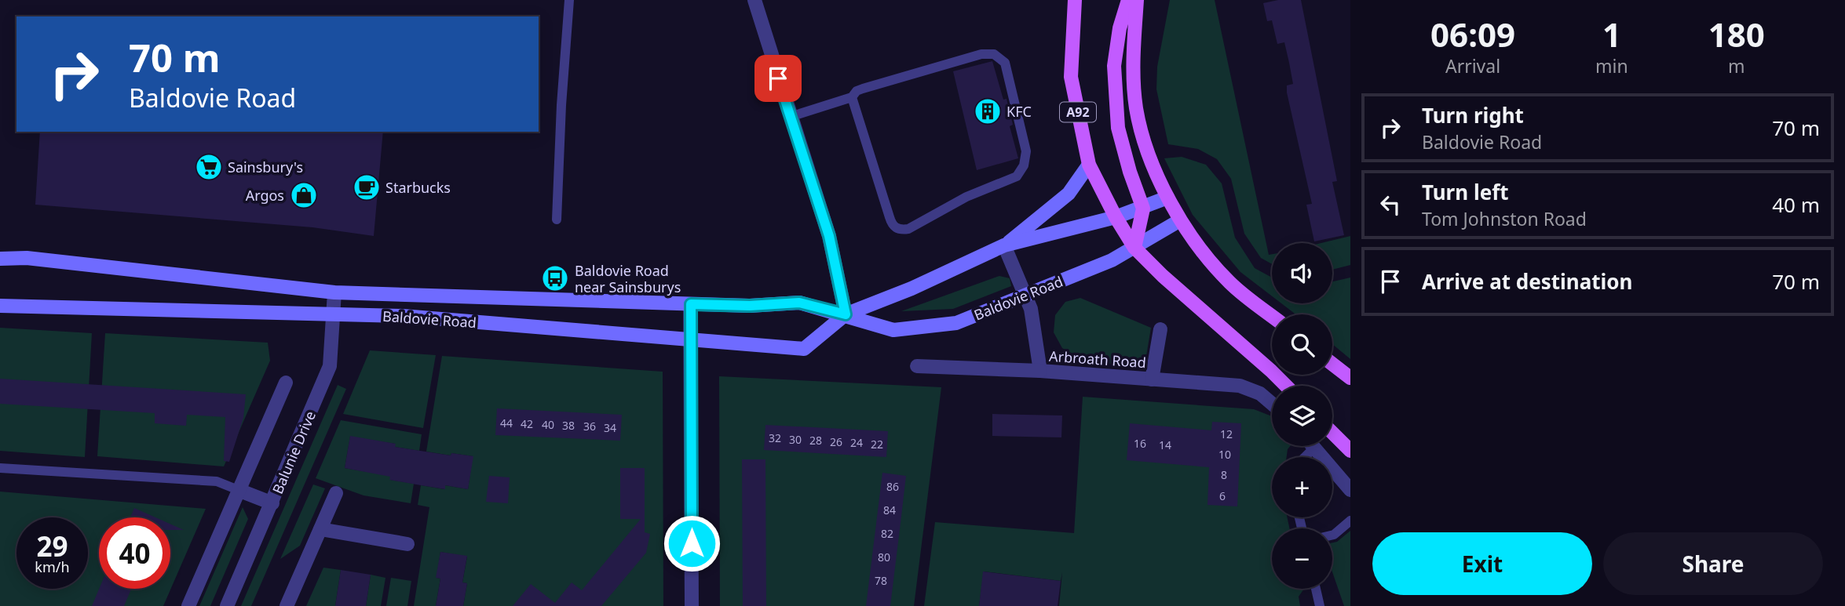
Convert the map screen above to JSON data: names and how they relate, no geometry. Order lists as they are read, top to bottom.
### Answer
{
  "streets": {
    "main road": ["A92", "Baldovie Road"],
    "street": ["Arbroath Road", "Balunie Drive"]
  },
  "crossings": [
    ["A92", "Baldovie Road"],
    ["Baldovie Road", "Arbroath Road"],
    ["Baldovie Road", "Balunie Drive"]
  ],
  "places": {
    "building": ["KFC"],
    "supermarket": ["Sainsbury's"],
    "cafe": ["Starbucks"],
    "shop": ["Argos"],
    "bus stop": ["Baldovie Road near Sainsburys"]
  },
  "house_numbers": [
    "44",
    "42",
    "40",
    "38",
    "36",
    "34",
    "12",
    "32",
    "30",
    "28",
    "26",
    "24",
    "16",
    "22",
    "14",
    "10",
    "8",
    "86",
    "6",
    "84",
    "82",
    "80",
    "78"
  ],
  "page": {
    "eta": [
      "06:09",
      "Arrival",
      "1",
      "min",
      "180",
      "m"
    ],
    "turn": ["70 m", "Baldovie Road"],
    "list": [
      {
        "name": "Turn right",
        "note": "Baldovie Road",
        "value": "70 m"
      },
      {
        "name": "Turn left",
        "note": "Tom Johnston Road",
        "value": "40 m"
      },
      {
        "name": "Arrive at destination",
        "value": "70 m"
      }
    ],
    "map_buttons": ["+", "−"],
    "speed": "29 km/h",
    "limit": "40",
    "buttons": ["Exit", "Share"]
  }
}
